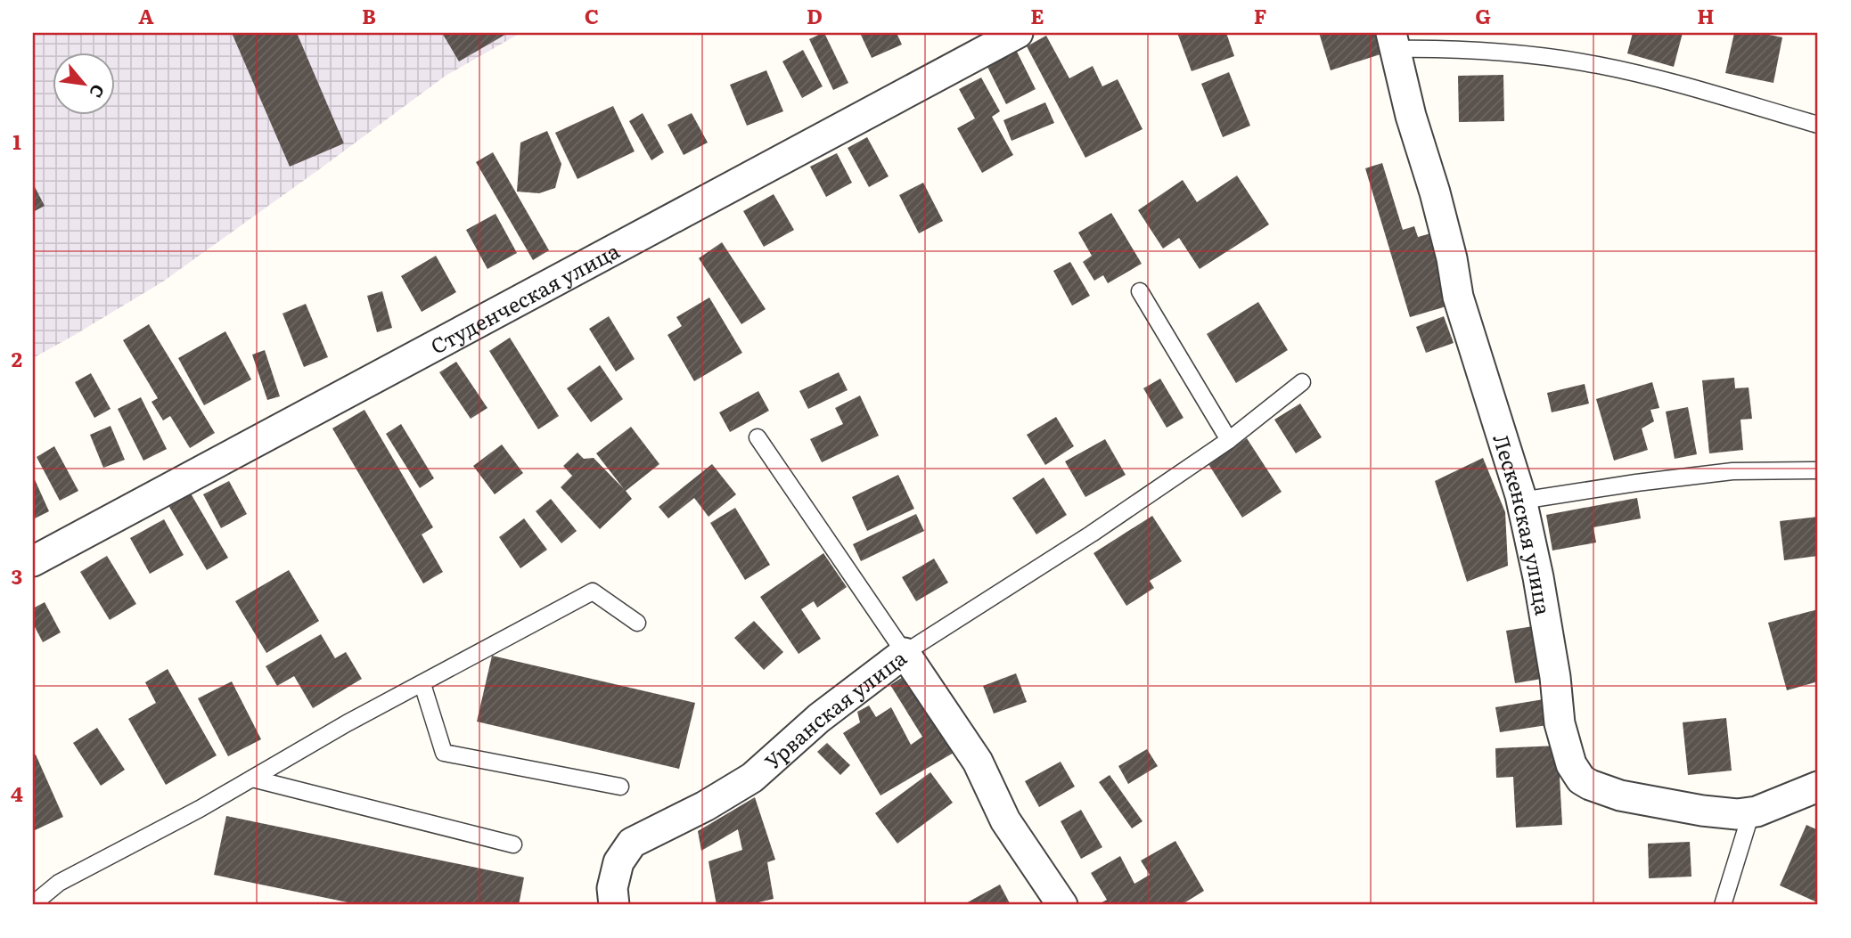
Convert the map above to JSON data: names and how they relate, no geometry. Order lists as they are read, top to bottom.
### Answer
{
  "streets": {
    "street": ["Студенческая улица", "Лескенская улица", "Урванская улица"]
  },
  "north": "bottom right",
  "grid": {
    "columns": [
      "A",
      "B",
      "C",
      "D",
      "E",
      "F",
      "G",
      "H"
    ],
    "rows": [
      "1",
      "2",
      "3",
      "4"
    ]
  }
}
